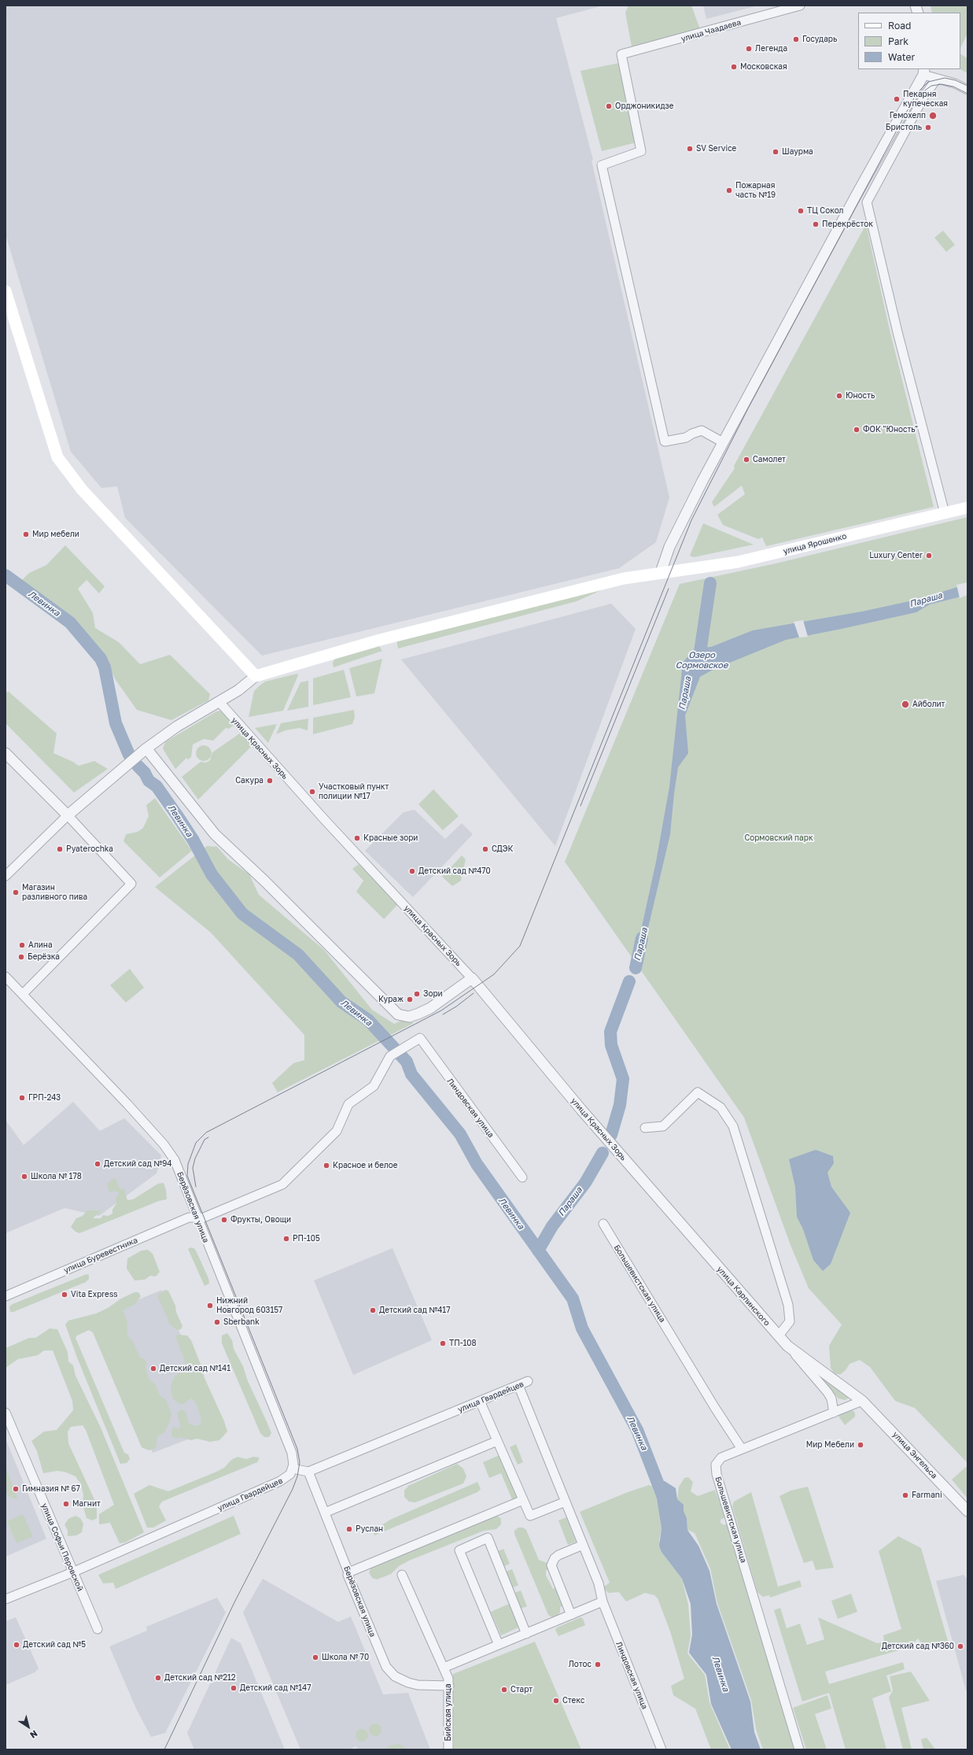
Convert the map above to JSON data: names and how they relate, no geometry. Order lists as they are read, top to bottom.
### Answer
{
  "streets": {
    "main road": ["улица Ярошенко"],
    "street": [
      "улица Чаадаева",
      "улица Красных Зорь",
      "Линдовская улица",
      "Берёзовская улица",
      "улица Буревестника",
      "Большевистская улица",
      "улица Карпинского",
      "улица Гвардейцев",
      "улица Энгельса",
      "улица Софьи Перовской",
      "Бийская улица"
    ]
  },
  "crossings": [
    ["улица Красных Зорь", "улица Карпинского"],
    ["Линдовская улица", "улица Буревестника"],
    ["Линдовская улица", "улица Гвардейцев"],
    ["Берёзовская улица", "улица Буревестника"],
    ["Берёзовская улица", "улица Гвардейцев"],
    ["Берёзовская улица", "Бийская улица"],
    ["улица Карпинского", "улица Энгельса"],
    ["улица Гвардейцев", "улица Софьи Перовской"]
  ],
  "water": ["Параша", "Левинка", "Озеро Сормовское"],
  "parks": ["Сормовский парк"],
  "places": [
    "Государь",
    "Легенда",
    "Московская",
    "Пекарня купеческая",
    "Орджоникидзе",
    "Гемохелп",
    "Бристоль",
    "SV Service",
    "Шаурма",
    "Пожарная часть №19",
    "ТЦ Сокол",
    "Перекрёсток",
    "Юность",
    "ФОК \"Юность\"",
    "Самолет",
    "Мир мебели",
    "Luxury Center",
    "Айболит",
    "Сакура",
    "Участковый пункт полиции №17",
    "Красные зори",
    "Pyaterochka",
    "СДЭК",
    "Детский сад №470",
    "Магазин разливного пива",
    "Алина",
    "Берёзка",
    "Зори",
    "Кураж",
    "ГРП-243",
    "Детский сад №94",
    "Красное и белое",
    "Школа № 178",
    "Фрукты, Овощи",
    "РП-105",
    "Vita Express",
    "Нижний Новгород 603157",
    "Детский сад №417",
    "Sberbank",
    "ТП-108",
    "Детский сад №141",
    "Мир Мебели",
    "Гимназия № 67",
    "Farmani",
    "Магнит",
    "Руслан",
    "Детский сад №5",
    "Детский сад №360",
    "Школа № 70",
    "Лотос",
    "Детский сад №212",
    "Детский сад №147",
    "Старт",
    "Стекс"
  ],
  "legend": ["Road", "Park", "Water"],
  "north": "bottom right"
}
